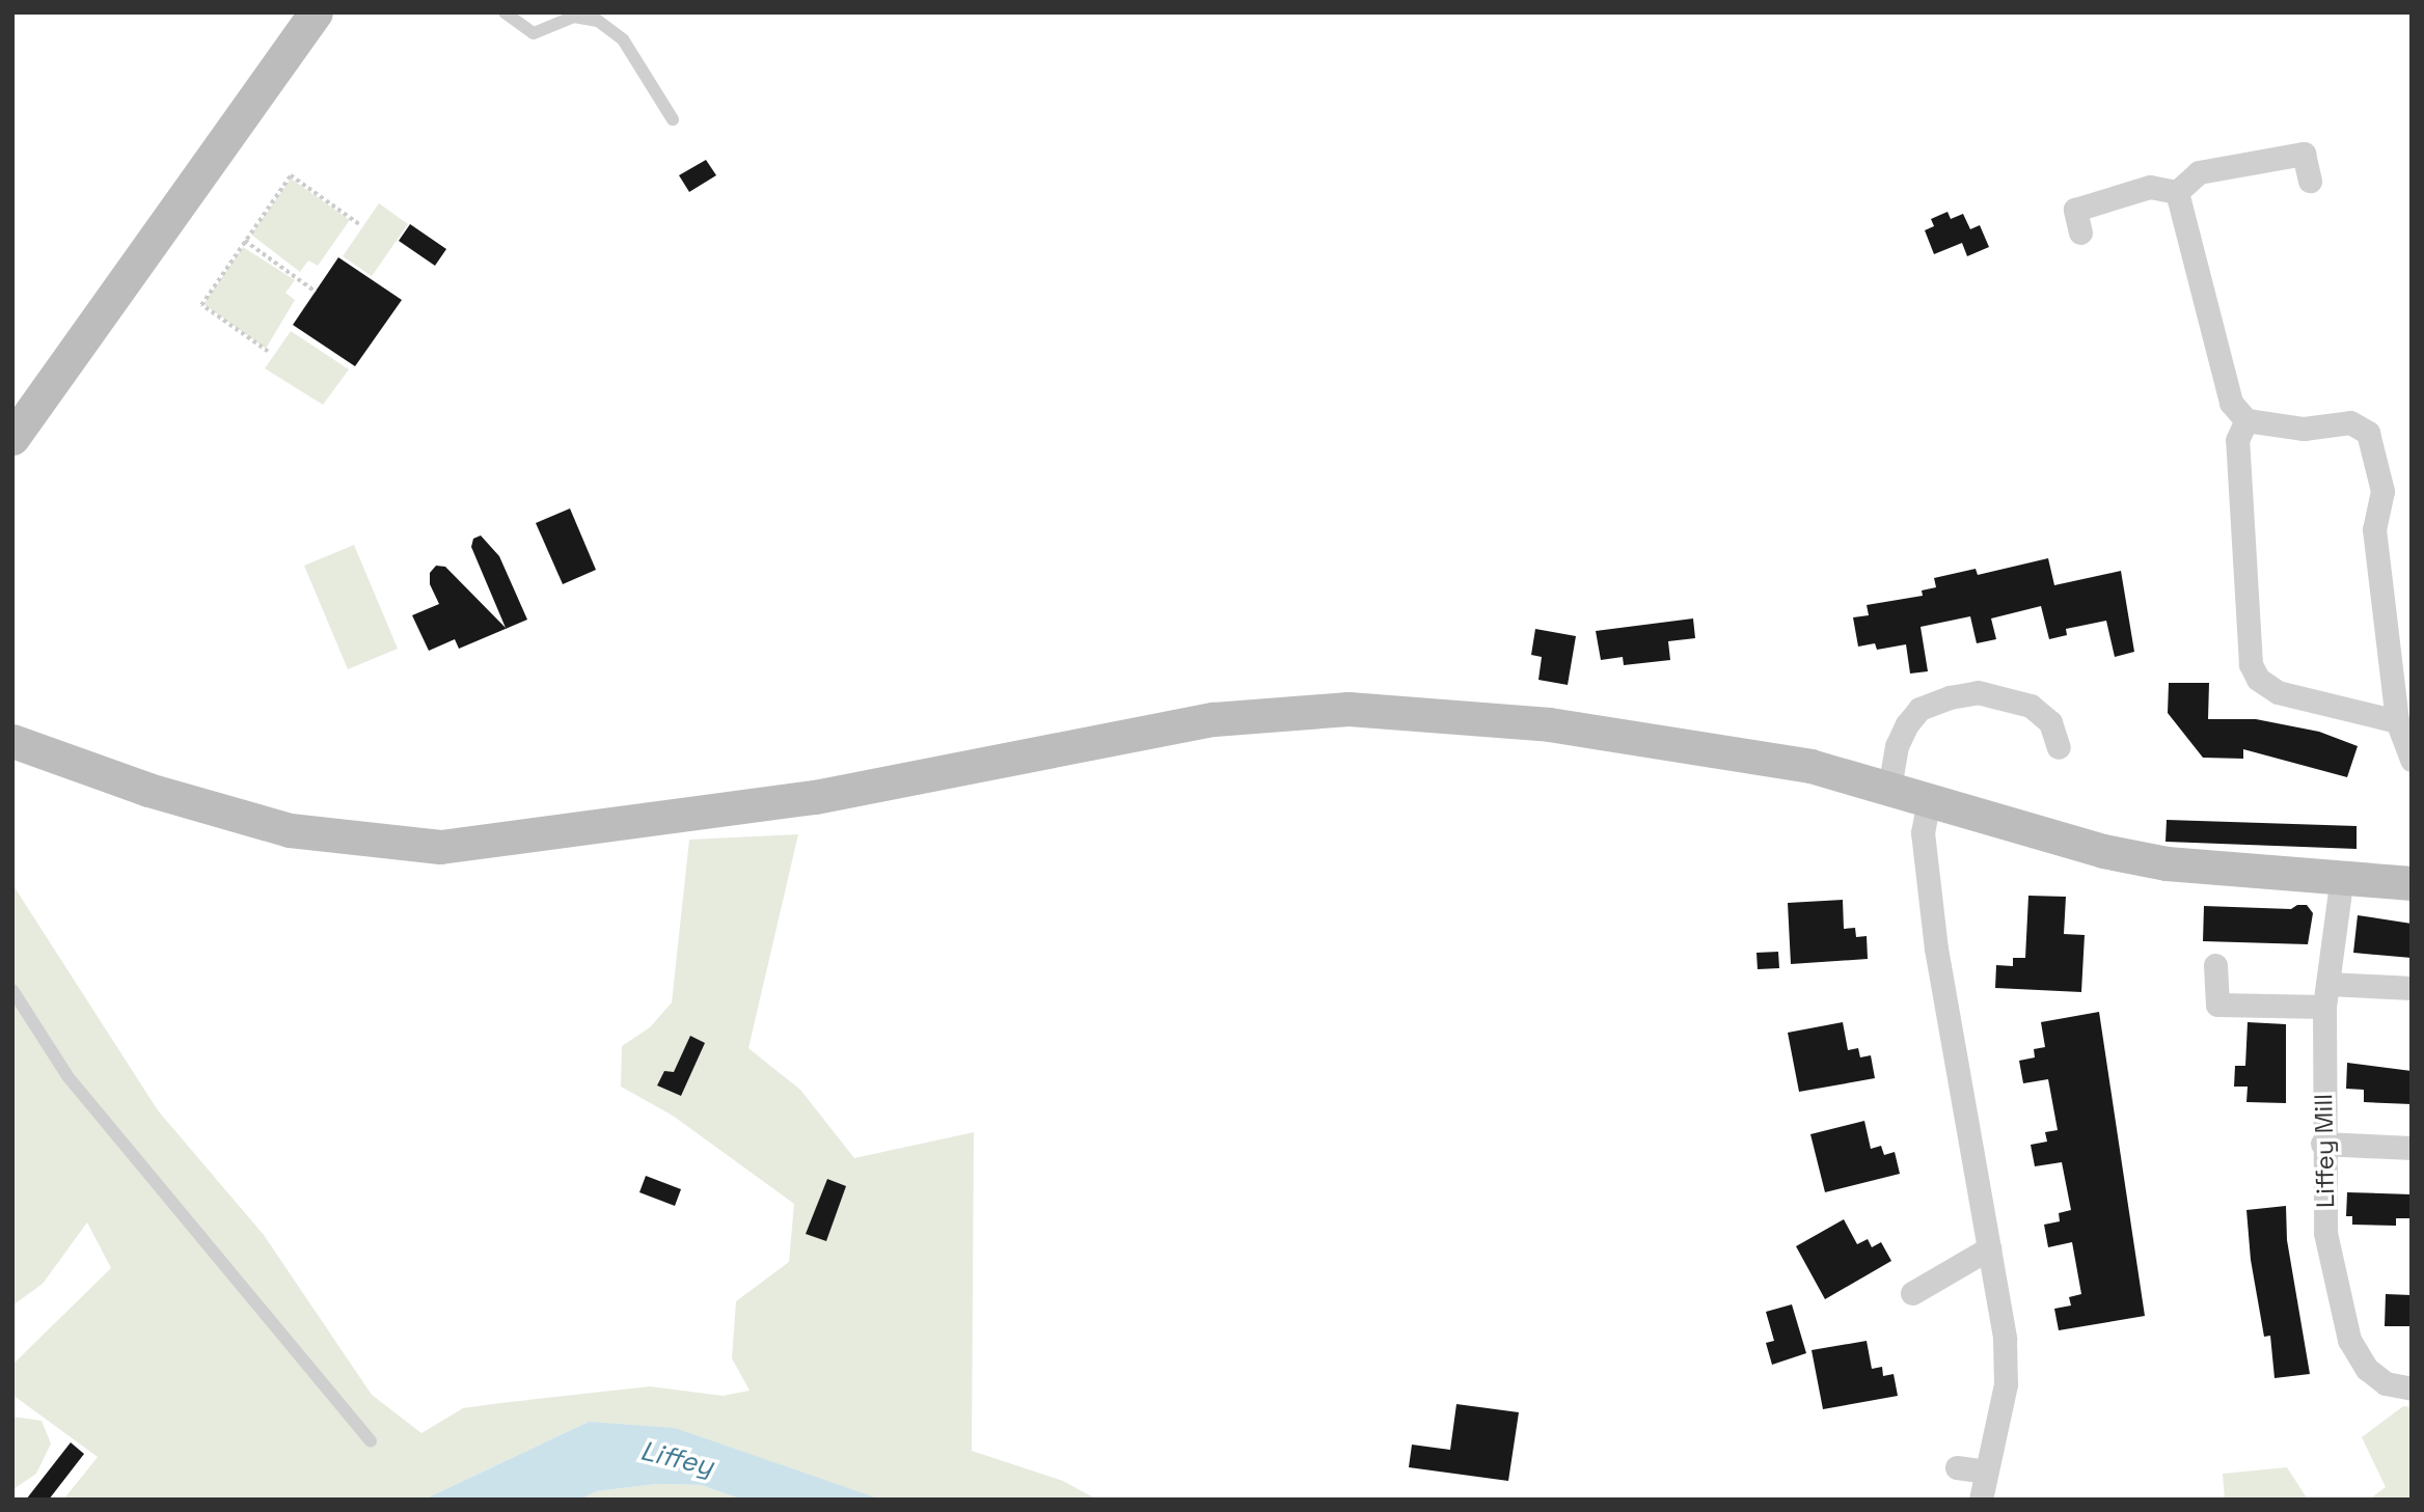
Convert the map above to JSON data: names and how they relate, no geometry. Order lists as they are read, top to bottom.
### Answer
{
  "streets": {
    "street": ["Liffey Mill"]
  },
  "water": ["Liffey"]
}
